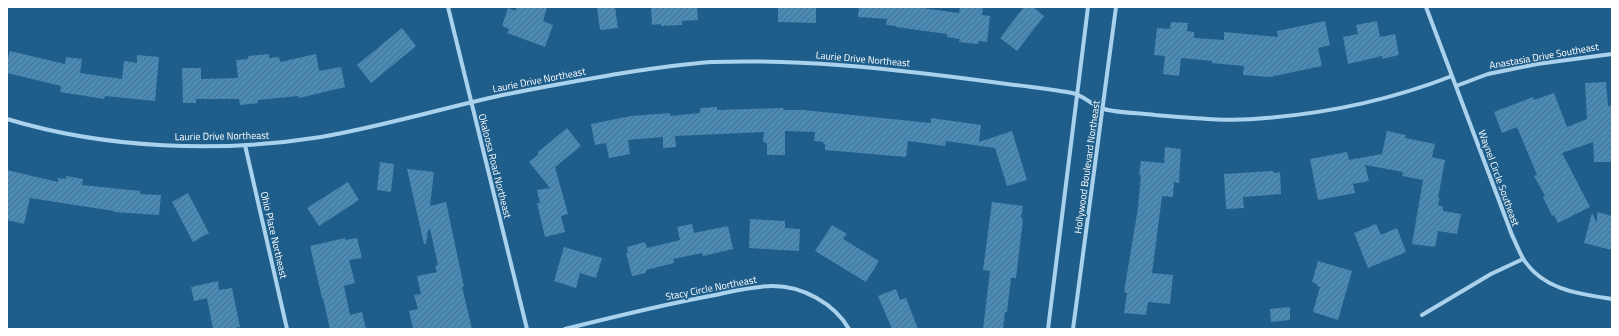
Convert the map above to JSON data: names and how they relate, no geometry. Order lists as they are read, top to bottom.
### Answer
{
  "streets": {
    "street": [
      "Anastasia Drive Southeast",
      "Laurie Drive Northeast",
      "Okaloosa Road Northeast",
      "Hollywood Boulevard Northeast",
      "Waynel Circle Southeast",
      "Ohio Place Northeast",
      "Stacy Circle Northeast"
    ]
  },
  "crossings": [
    ["Anastasia Drive Southeast", "Waynel Circle Southeast"],
    ["Laurie Drive Northeast", "Okaloosa Road Northeast"],
    ["Laurie Drive Northeast", "Hollywood Boulevard Northeast"],
    ["Laurie Drive Northeast", "Ohio Place Northeast"]
  ]
}
